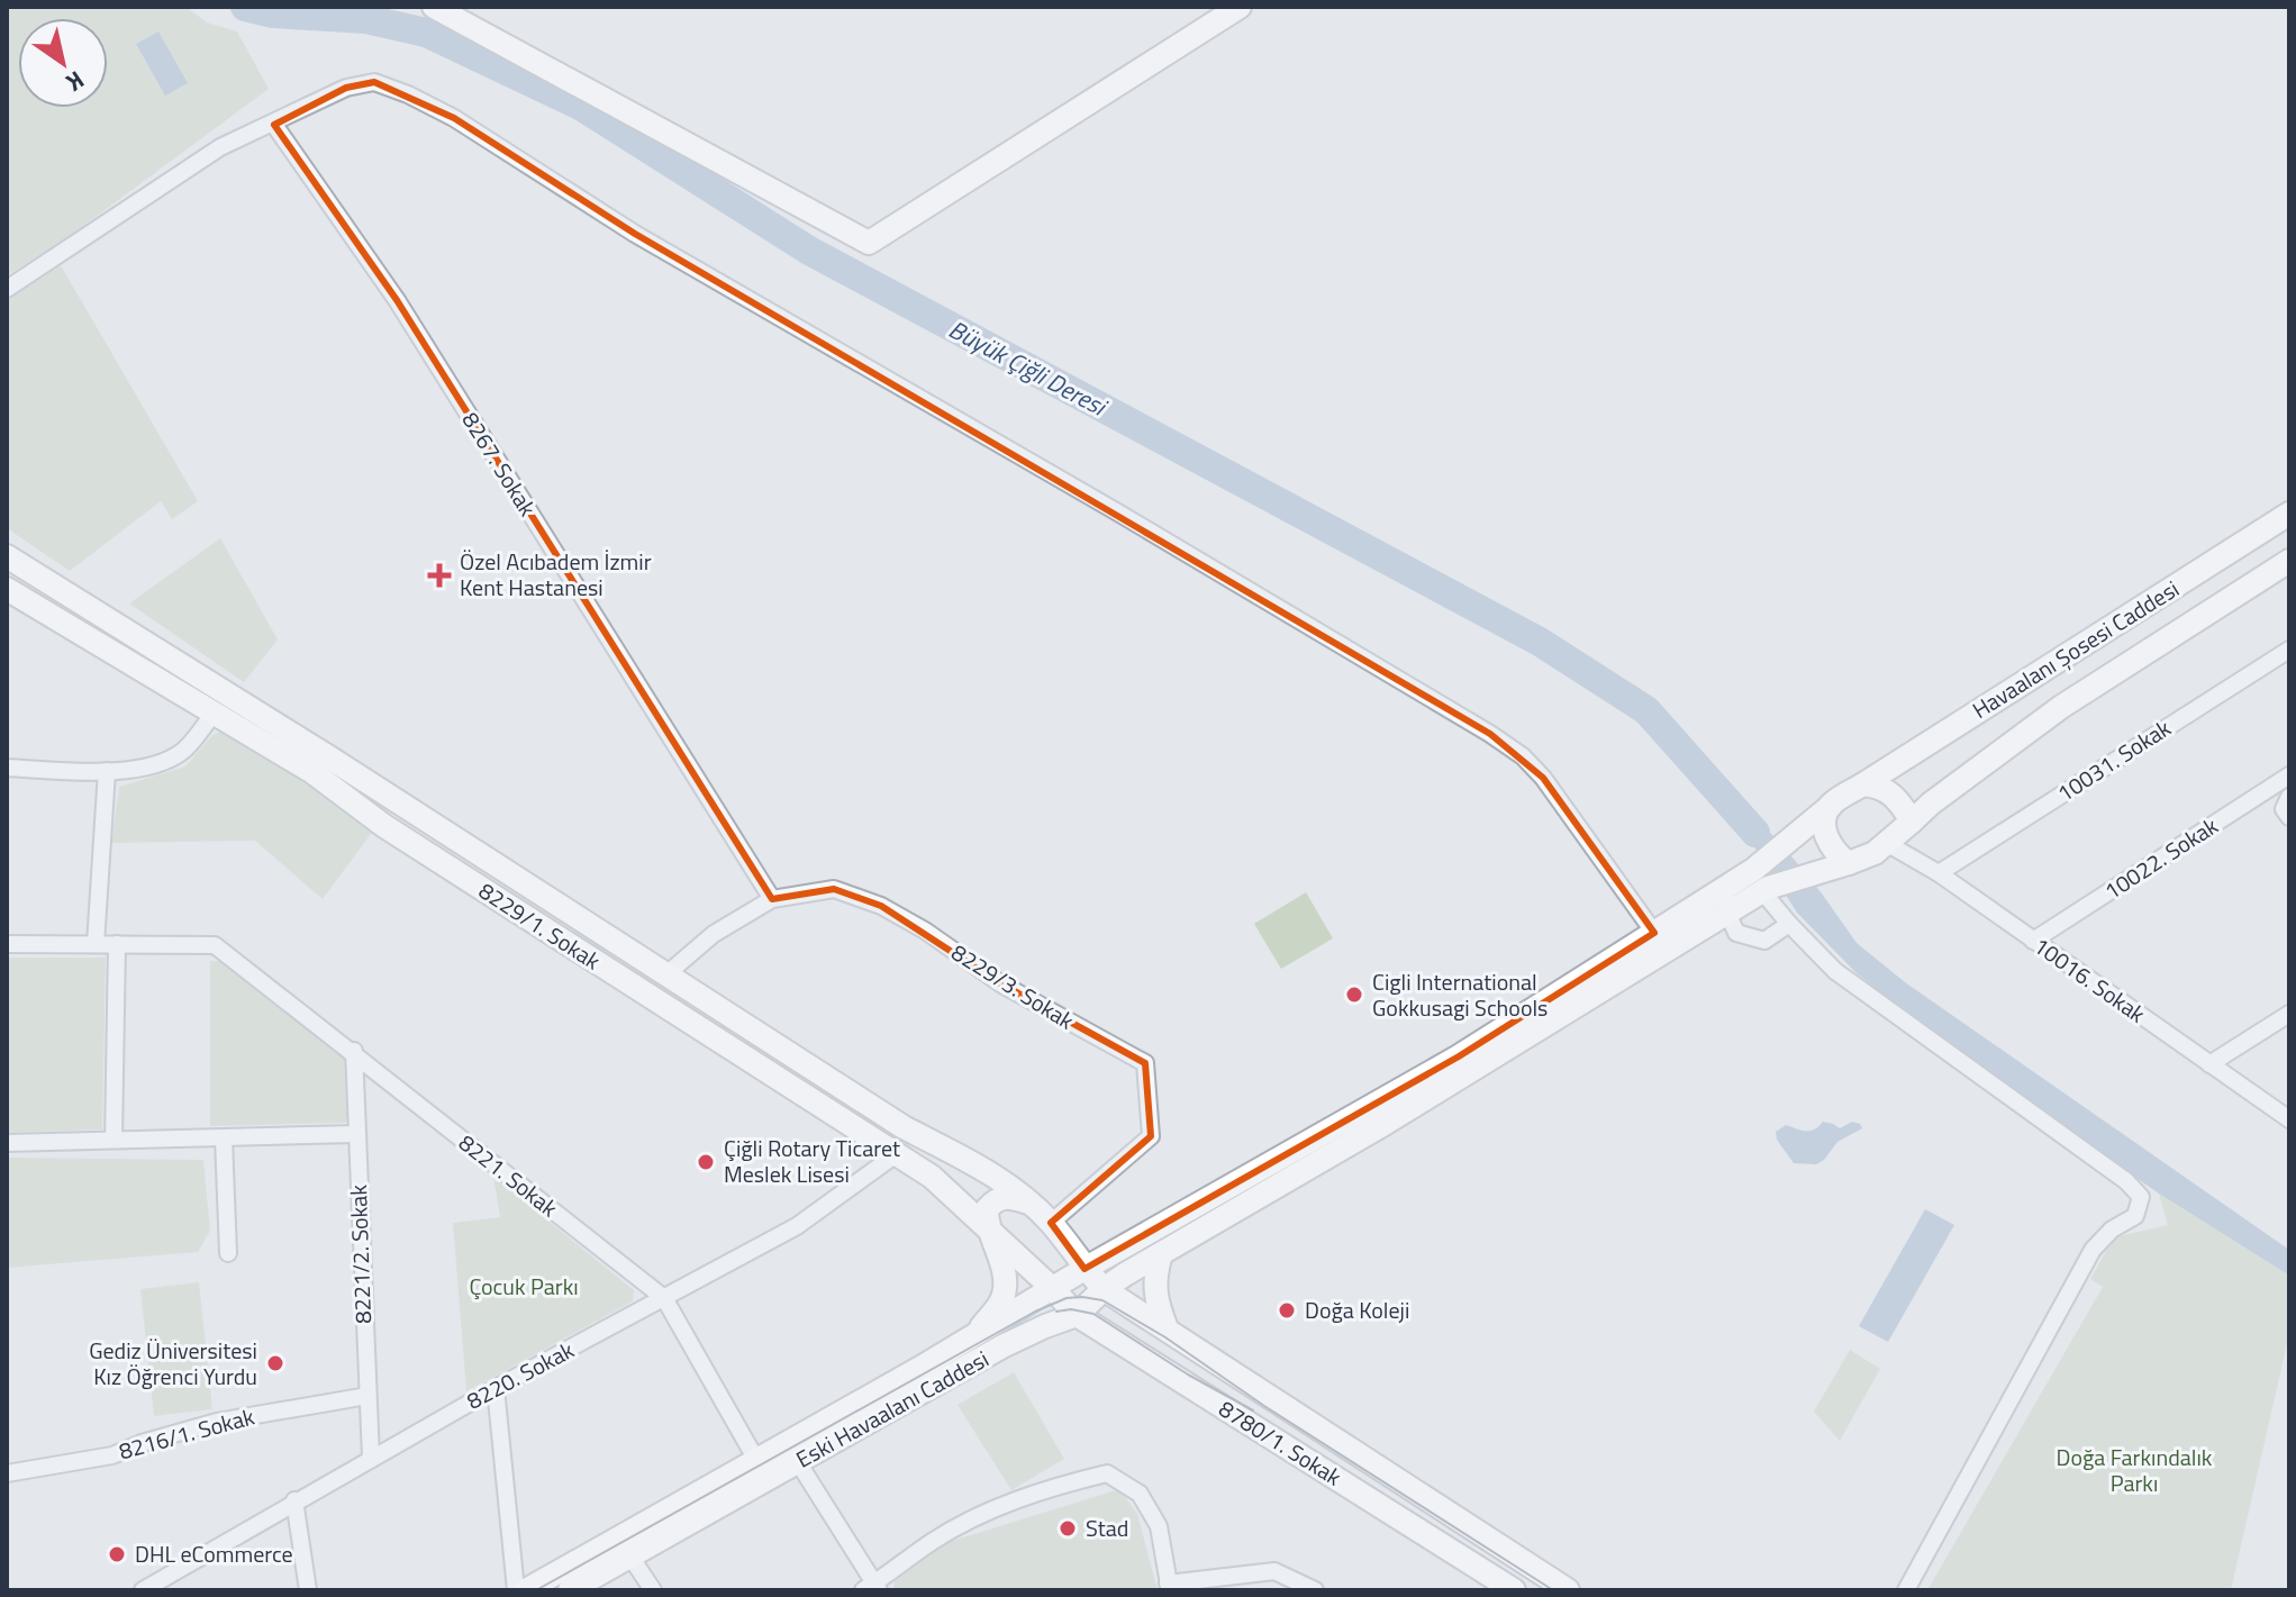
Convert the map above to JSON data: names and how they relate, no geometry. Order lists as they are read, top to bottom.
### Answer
{
  "streets": {
    "street": [
      "8267. Sokak",
      "Havaalanı Şosesi Caddesi",
      "10031. Sokak",
      "10022. Sokak",
      "8229/1. Sokak",
      "10016. Sokak",
      "8229/3. Sokak",
      "8221. Sokak",
      "8221/2. Sokak",
      "8220. Sokak",
      "Eski Havaalanı Caddesi",
      "8216/1. Sokak",
      "8780/1. Sokak"
    ]
  },
  "crossings": [
    ["8267. Sokak", "8229/3. Sokak"],
    ["Havaalanı Şosesi Caddesi", "10016. Sokak"],
    ["10031. Sokak", "10016. Sokak"],
    ["10022. Sokak", "10016. Sokak"],
    ["8229/1. Sokak", "8229/3. Sokak"],
    ["8229/1. Sokak", "8220. Sokak"],
    ["8229/1. Sokak", "Eski Havaalanı Caddesi"],
    ["8229/1. Sokak", "8780/1. Sokak"],
    ["8221. Sokak", "8221/2. Sokak"],
    ["8221. Sokak", "8220. Sokak"],
    ["8221/2. Sokak", "8220. Sokak"],
    ["8221/2. Sokak", "8216/1. Sokak"],
    ["Eski Havaalanı Caddesi", "8780/1. Sokak"]
  ],
  "water": ["Büyük Çiğli Deresi"],
  "parks": ["Çocuk Parkı", "Doğa Farkındalık Parkı"],
  "places": {
    "health": ["Özel Acıbadem İzmir Kent Hastanesi"],
    "other": [
      "Cigli International Gokkusagi Schools",
      "Çiğli Rotary Ticaret Meslek Lisesi",
      "Doğa Koleji",
      "Gediz Üniversitesi Kız Öğrenci Yurdu",
      "Stad",
      "DHL eCommerce"
    ]
  },
  "north": "bottom right"
}
